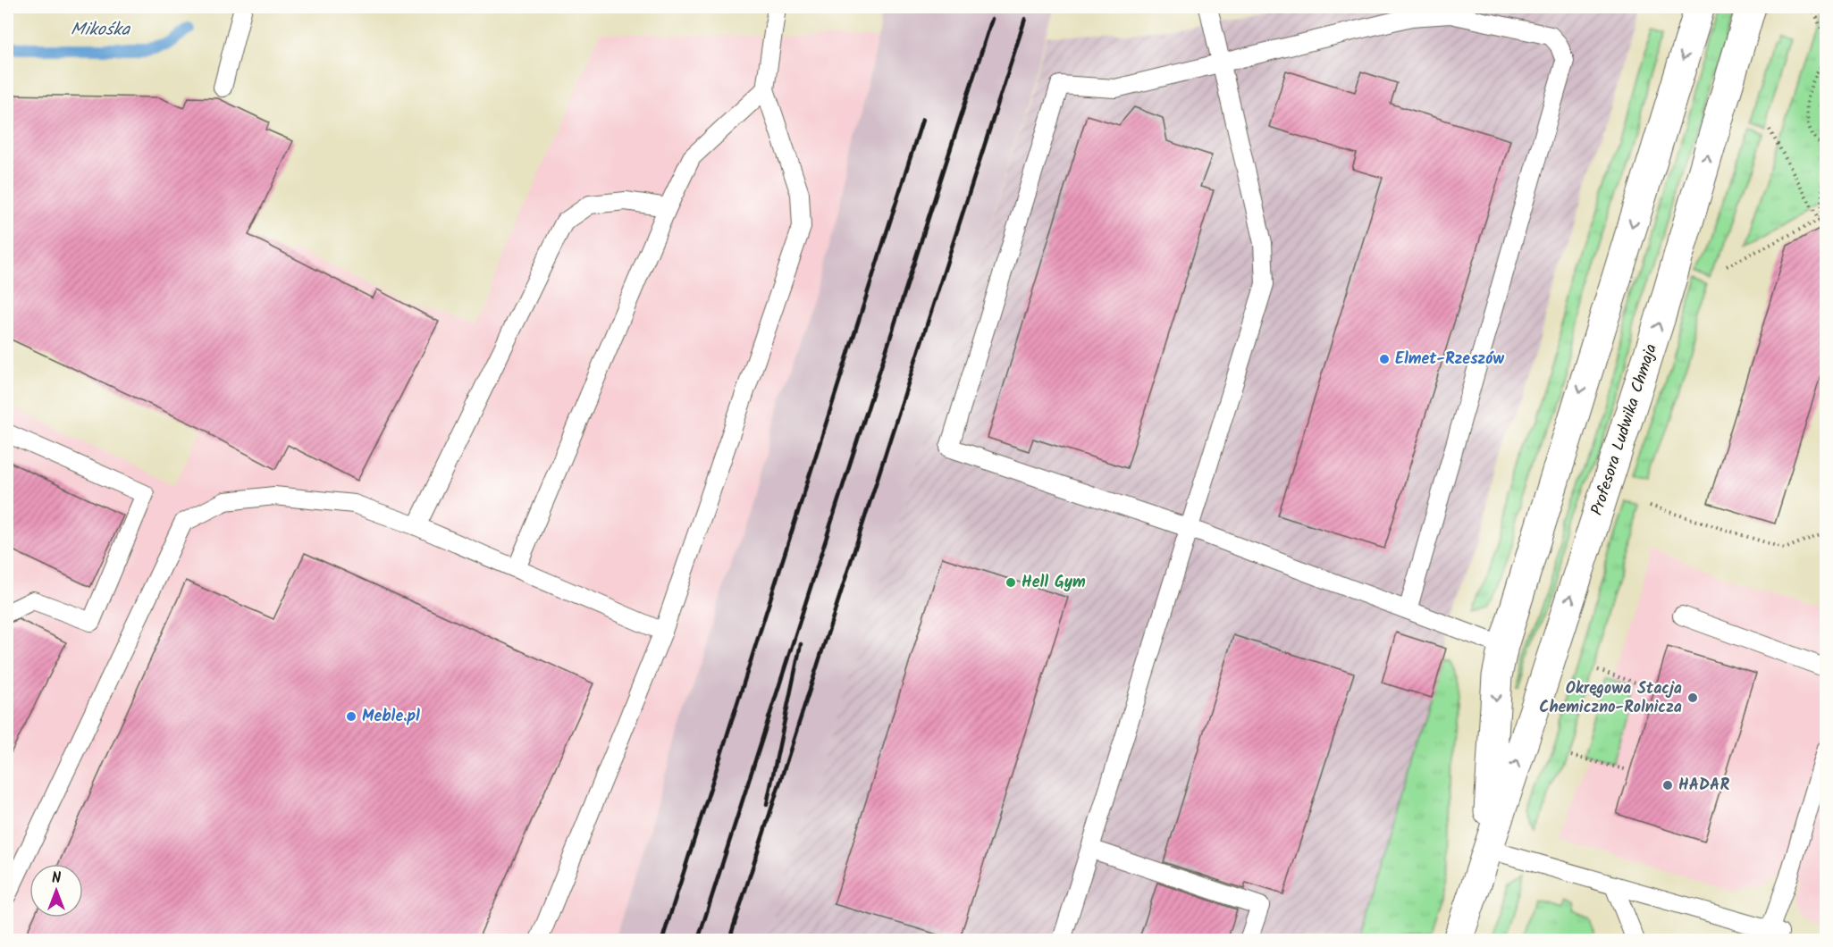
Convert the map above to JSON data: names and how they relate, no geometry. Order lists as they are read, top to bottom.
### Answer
{
  "streets": {
    "street": ["Profesora Ludwika Chmaja"]
  },
  "water": ["Mikośka"],
  "places": [
    "Elmet-Rzeszów",
    "Hell Gym",
    "Okręgowa Stacja Chemiczno-Rolnicza",
    "Meble.pl",
    "HADAR"
  ],
  "north": "top"
}
